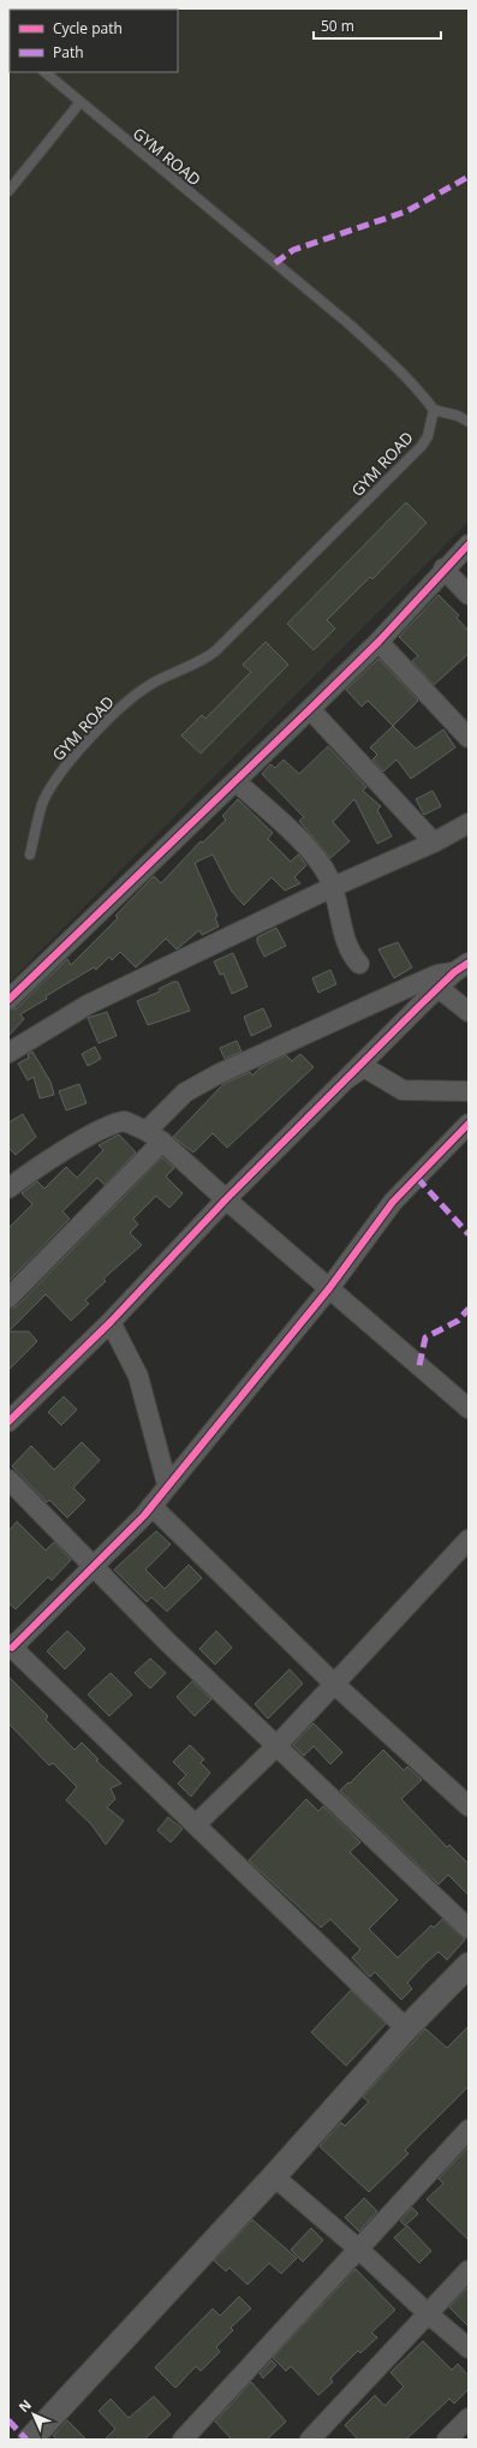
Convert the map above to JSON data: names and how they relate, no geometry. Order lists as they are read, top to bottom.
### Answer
{
  "streets": {
    "lane": ["GYM ROAD"]
  },
  "legend": ["Cycle path", "Path"],
  "scale_bar": "50 m",
  "north": "top left"
}
